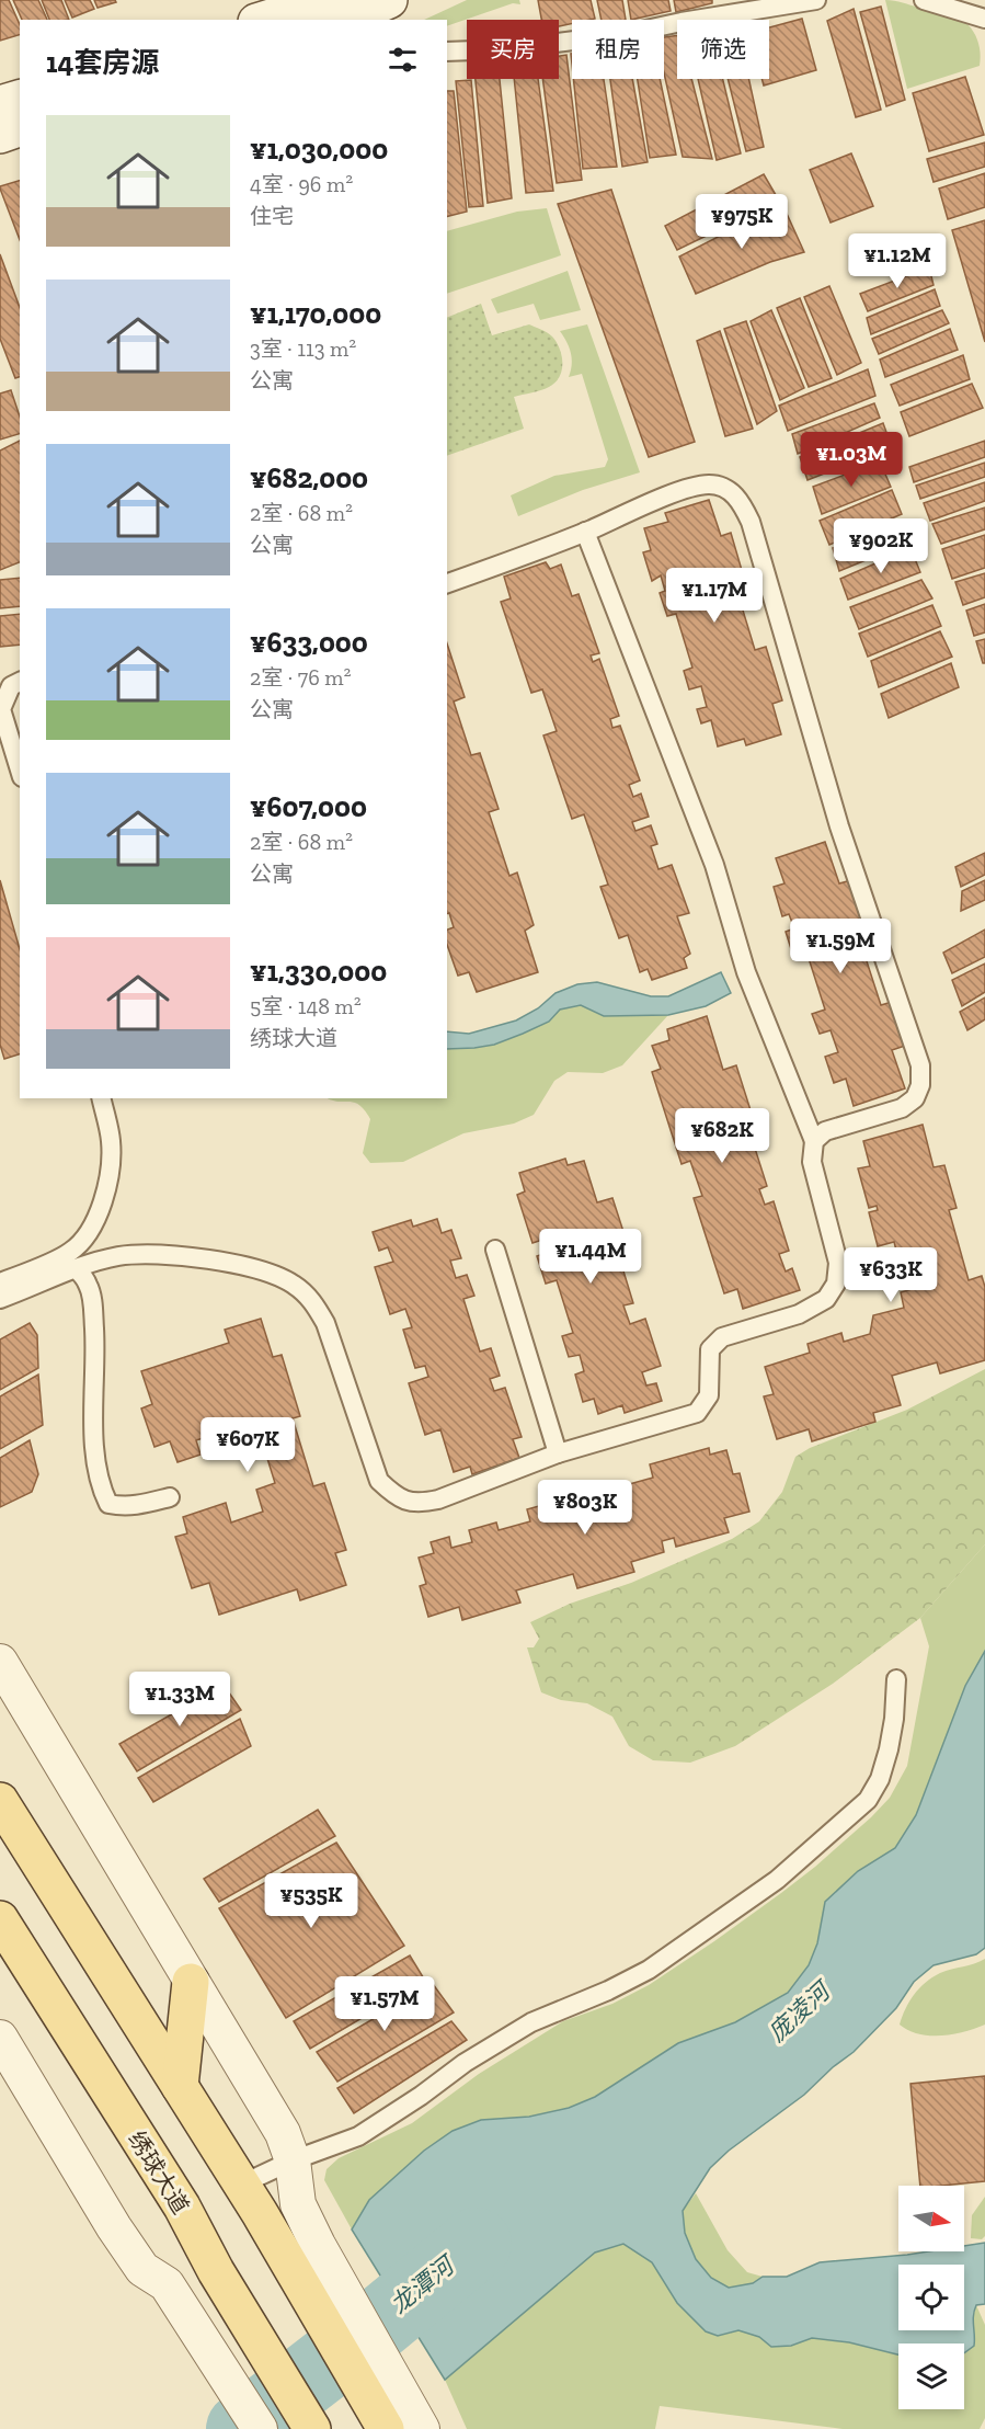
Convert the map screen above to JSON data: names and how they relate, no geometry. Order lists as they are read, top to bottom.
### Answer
{
  "streets": {
    "main road": ["绣球大道"]
  },
  "water": ["庞凌河", "龙潭河"],
  "north": "right",
  "page": {
    "chip": ["买房", "租房", "筛选"],
    "heading": "14套房源",
    "list": [
      {
        "name": "¥1,030,000",
        "note": "4室 · 96 m² · 住宅"
      },
      {
        "name": "¥1,170,000",
        "note": "3室 · 113 m² · 公寓"
      },
      {
        "name": "¥682,000",
        "note": "2室 · 68 m² · 公寓"
      },
      {
        "name": "¥633,000",
        "note": "2室 · 76 m² · 公寓"
      },
      {
        "name": "¥607,000",
        "note": "2室 · 68 m² · 公寓"
      },
      {
        "name": "¥1,330,000",
        "note": "5室 · 148 m² · 绣球大道"
      }
    ],
    "price": [
      "¥975K",
      "¥1.12M",
      "¥1.03M",
      "¥902K",
      "¥1.17M",
      "¥1.59M",
      "¥682K",
      "¥1.44M",
      "¥633K",
      "¥607K",
      "¥803K",
      "¥1.33M",
      "¥535K",
      "¥1.57M"
    ]
  }
}
